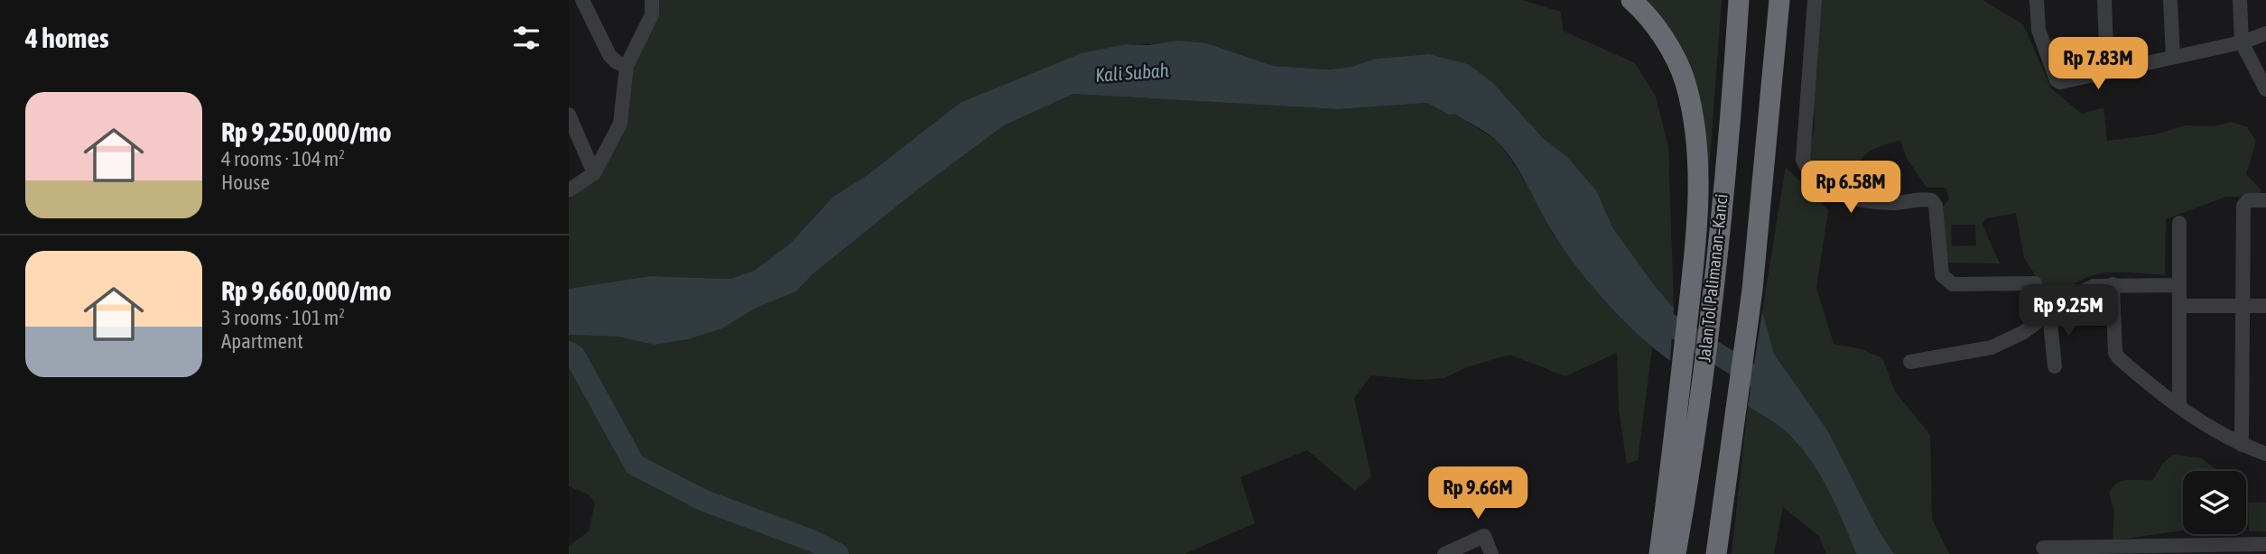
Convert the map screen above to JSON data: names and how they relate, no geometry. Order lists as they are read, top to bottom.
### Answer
{
  "streets": {
    "highway": ["Jalan Tol Palimanan–Kanci"]
  },
  "water": ["Kali Subah"],
  "page": {
    "heading": "4 homes",
    "price": [
      "Rp 7.83M",
      "Rp 6.58M",
      "Rp 9.25M",
      "Rp 9.66M"
    ],
    "list": [
      {
        "name": "Rp 9,250,000/mo",
        "note": "4 rooms · 104 m² · House"
      },
      {
        "name": "Rp 9,660,000/mo",
        "note": "3 rooms · 101 m² · Apartment"
      }
    ]
  }
}
